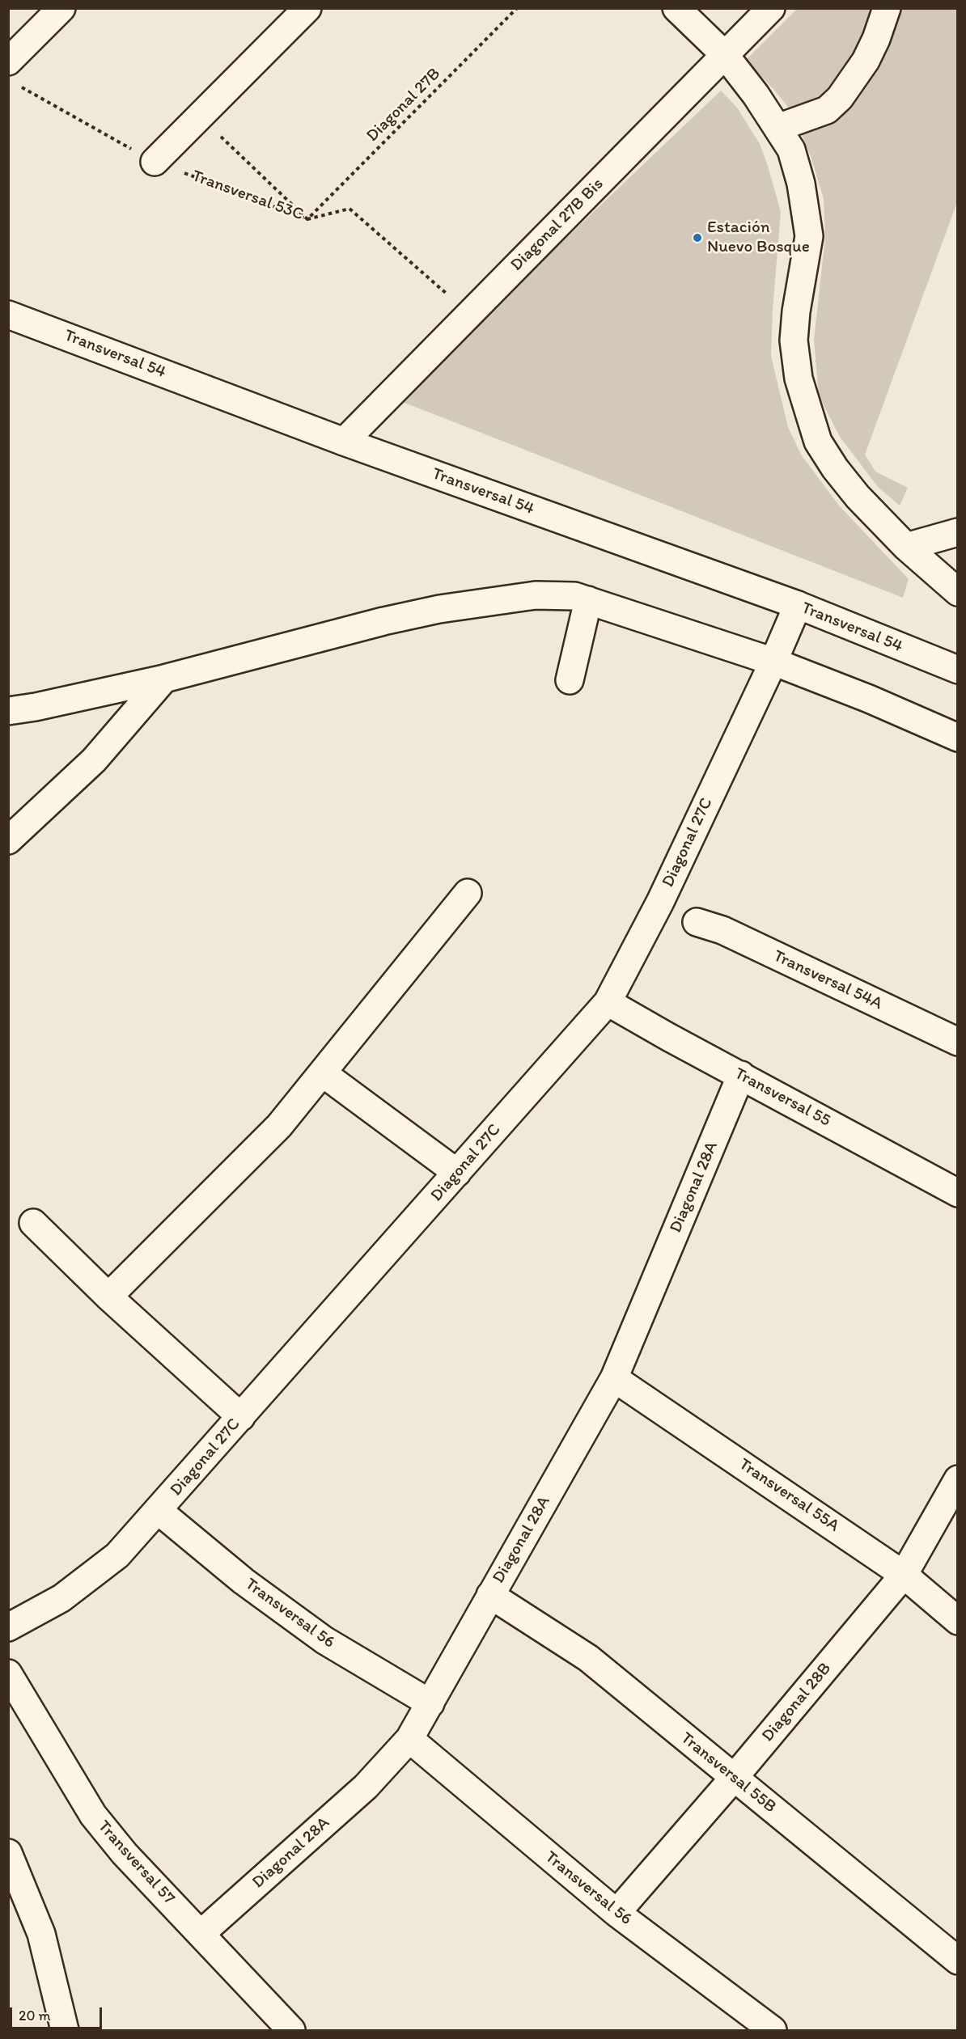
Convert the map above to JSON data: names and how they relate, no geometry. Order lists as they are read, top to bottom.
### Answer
{
  "streets": {
    "street": [
      "Diagonal 27B Bis",
      "Transversal 54",
      "Diagonal 27C",
      "Transversal 54A",
      "Transversal 55",
      "Diagonal 28A",
      "Transversal 55A",
      "Transversal 56",
      "Diagonal 28B",
      "Transversal 55B",
      "Transversal 57"
    ],
    "path": ["Diagonal 27B", "Transversal 53C"]
  },
  "crossings": [
    ["Diagonal 27B", "Transversal 53C"],
    ["Transversal 53C", "Diagonal 27B Bis"],
    ["Diagonal 27B Bis", "Transversal 54"],
    ["Transversal 54", "Diagonal 27C"],
    ["Diagonal 27C", "Transversal 55"],
    ["Diagonal 27C", "Transversal 56"],
    ["Transversal 55", "Diagonal 28A"],
    ["Diagonal 28A", "Transversal 55A"],
    ["Diagonal 28A", "Transversal 56"],
    ["Diagonal 28A", "Transversal 55B"],
    ["Diagonal 28A", "Transversal 57"],
    ["Transversal 55A", "Diagonal 28B"],
    ["Transversal 56", "Diagonal 28B"],
    ["Diagonal 28B", "Transversal 55B"]
  ],
  "places": ["Estación Nuevo Bosque"],
  "scale_bar": "20 m"
}
